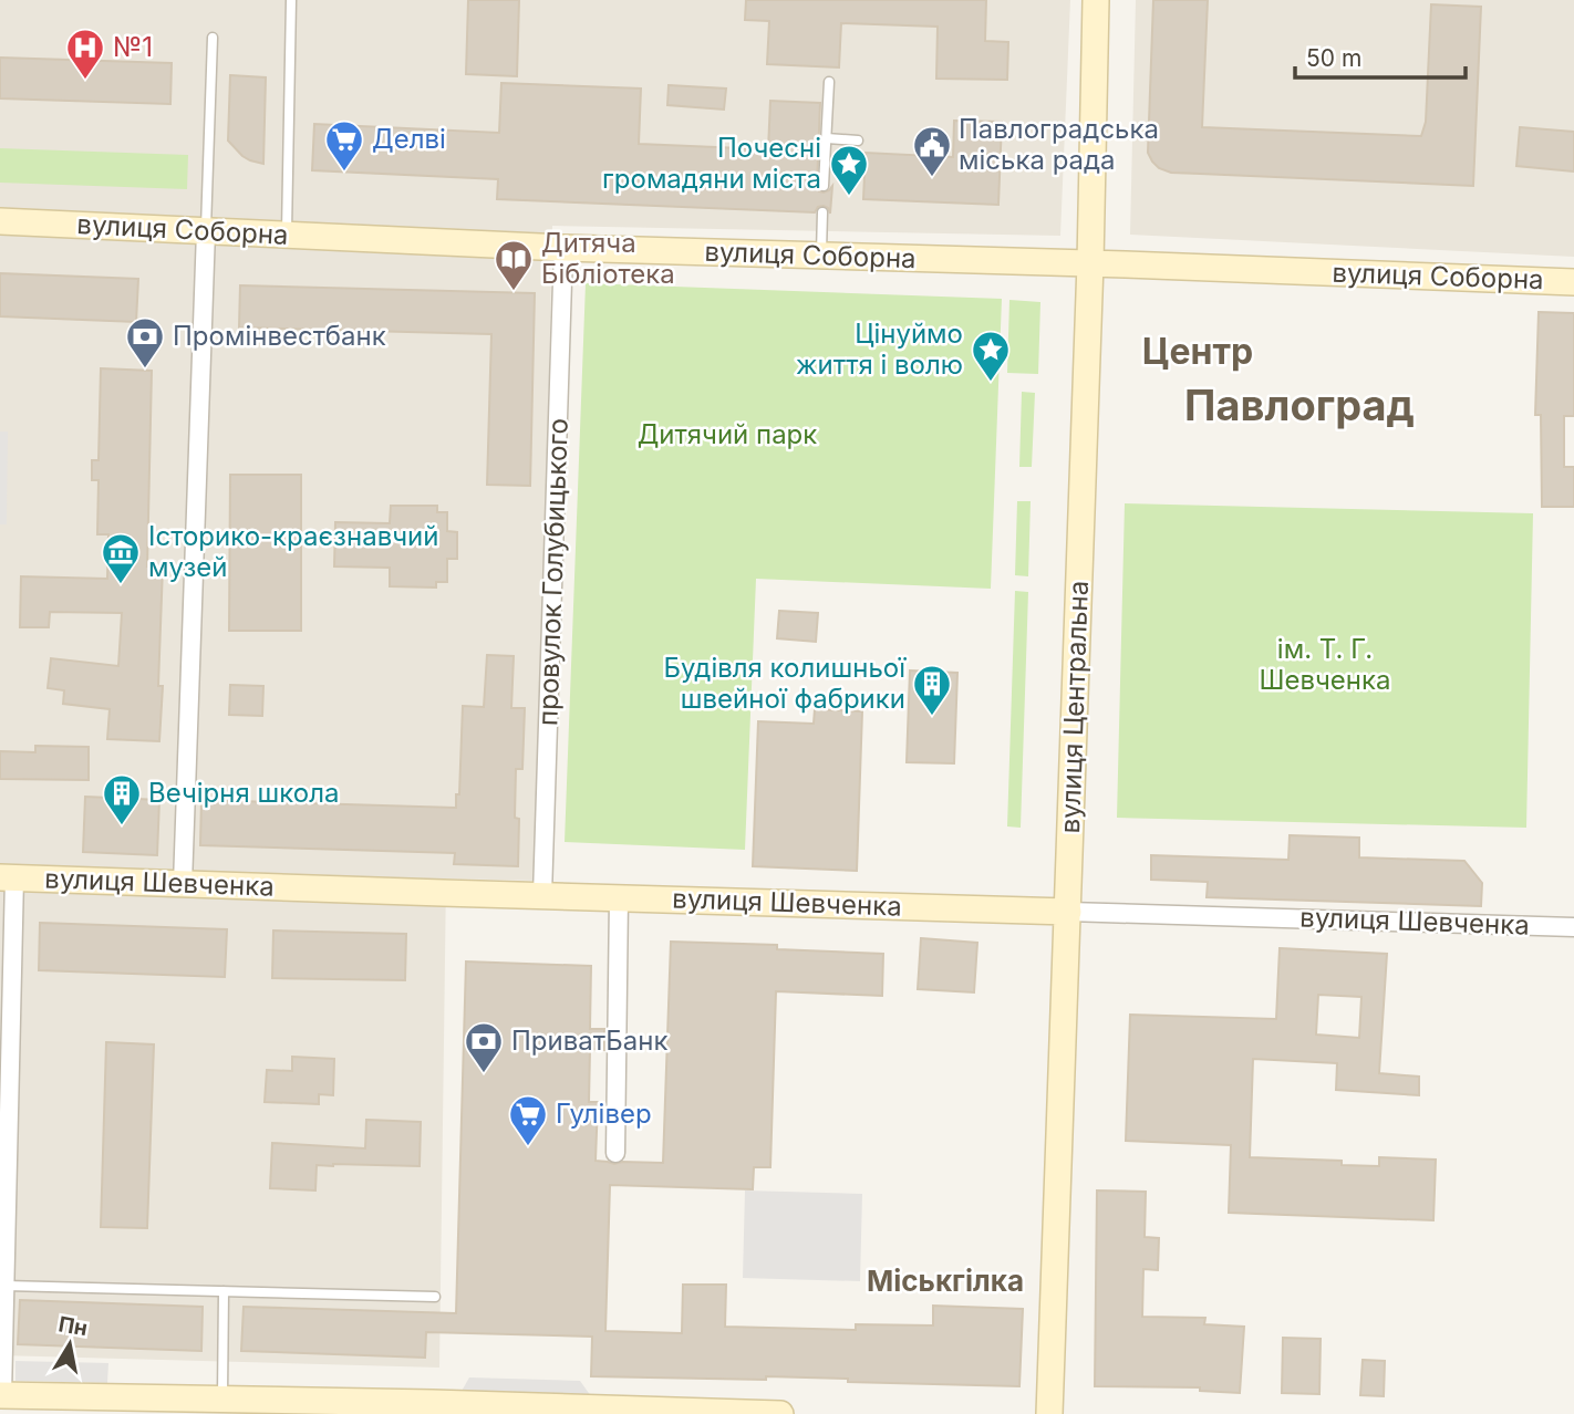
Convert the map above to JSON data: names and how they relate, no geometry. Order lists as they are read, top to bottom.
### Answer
{
  "streets": {
    "street": [
      "вулиця Соборна",
      "провулок Голубицького",
      "вулиця Центральна",
      "вулиця Шевченка"
    ]
  },
  "crossings": [
    ["вулиця Соборна", "провулок Голубицького"],
    ["вулиця Соборна", "вулиця Центральна"],
    ["провулок Голубицького", "вулиця Шевченка"],
    ["вулиця Центральна", "вулиця Шевченка"]
  ],
  "districts": ["Центр", "Павлоград", "Міськгілка"],
  "parks": ["Дитячий парк", "ім. Т. Г. Шевченка"],
  "places": {
    "hospital": ["№1"],
    "supermarket": ["Делві", "Гулівер"],
    "public building": ["Павлоградська міська рада"],
    "place": ["Почесні громадяни міста", "Цінуймо життя і волю"],
    "library": ["Дитяча Бiблiотека"],
    "bank": ["Промінвестбанк", "ПриватБанк"],
    "museum": ["Історико-краєзнавчий музей"],
    "building": ["Будівля колишньої швейної фабрики", "Вечірня школа"]
  },
  "scale_bar": "50 m",
  "north": "top"
}
